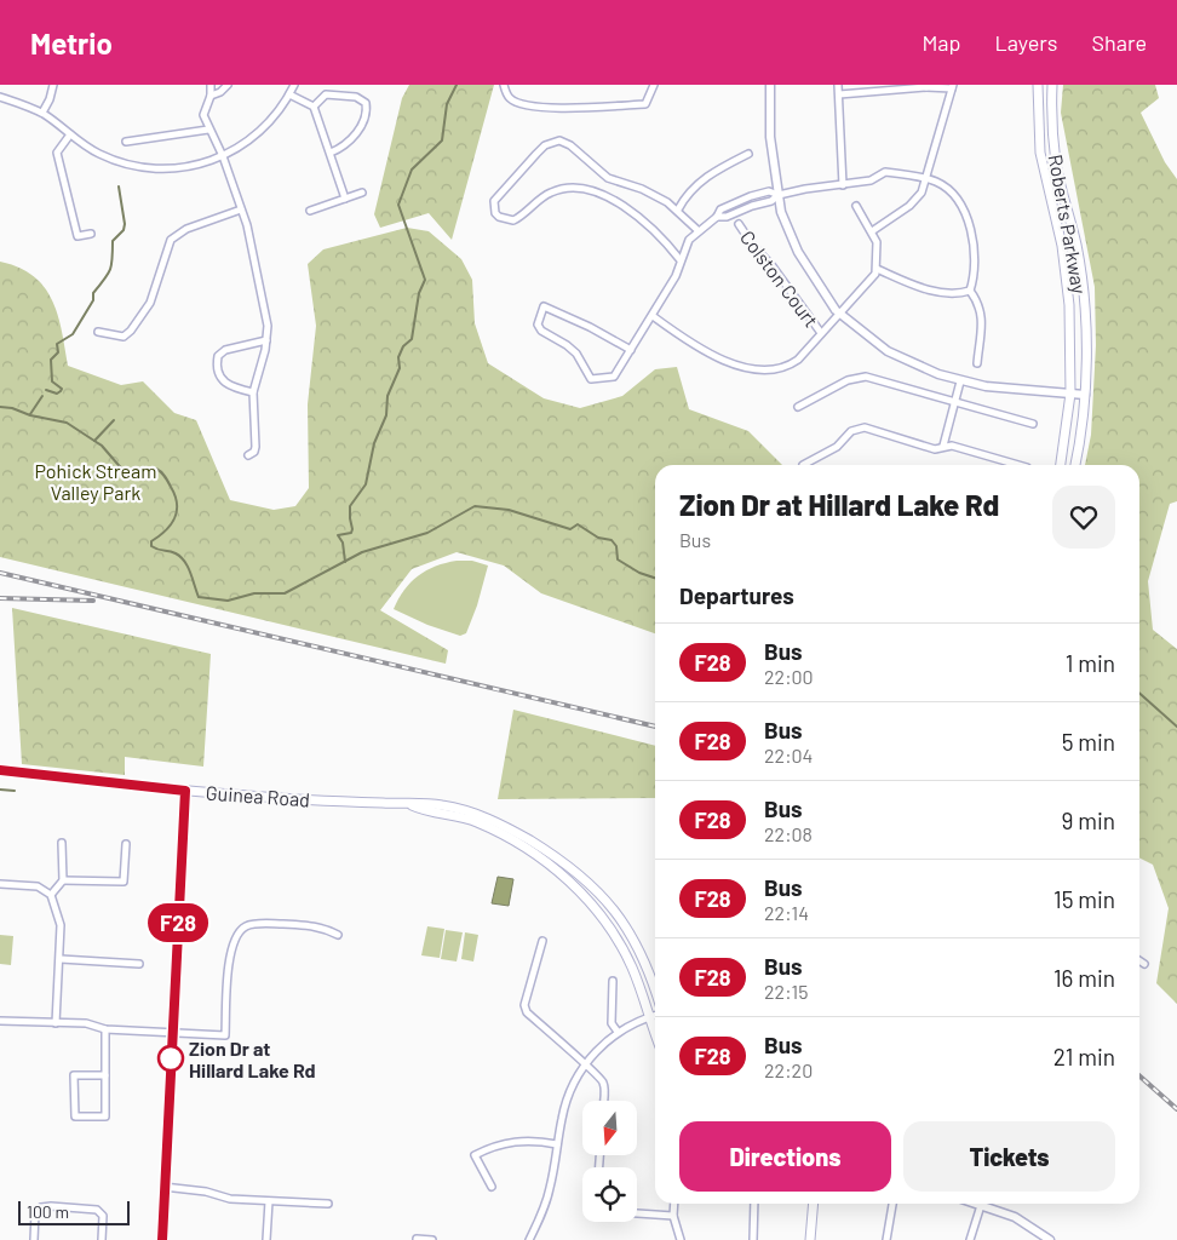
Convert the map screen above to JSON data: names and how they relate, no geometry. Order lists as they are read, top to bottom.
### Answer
{
  "streets": {
    "main road": ["Roberts Parkway", "Guinea Road"],
    "street": ["Colston Court"]
  },
  "parks": ["Pohick Stream Valley Park"],
  "places": ["Zion Dr at Hillard Lake Rd"],
  "lines": ["bus line F28"],
  "scale_bar": "100 m",
  "north": "bottom",
  "page": {
    "header": "Metrio",
    "nav": ["Map", "Layers", "Share"],
    "on_map": "F28",
    "heading": [
      ["Zion Dr at Hillard Lake Rd", "Bus"],
      "Departures"
    ],
    "list": [
      {
        "mark": "F28",
        "name": "Bus",
        "note": "22:00",
        "value": "1 min"
      },
      {
        "mark": "F28",
        "name": "Bus",
        "note": "22:04",
        "value": "5 min"
      },
      {
        "mark": "F28",
        "name": "Bus",
        "note": "22:08",
        "value": "9 min"
      },
      {
        "mark": "F28",
        "name": "Bus",
        "note": "22:14",
        "value": "15 min"
      },
      {
        "mark": "F28",
        "name": "Bus",
        "note": "22:15",
        "value": "16 min"
      },
      {
        "mark": "F28",
        "name": "Bus",
        "note": "22:20",
        "value": "21 min"
      }
    ],
    "buttons": ["Directions", "Tickets"],
    "scale": "100 m"
  }
}
